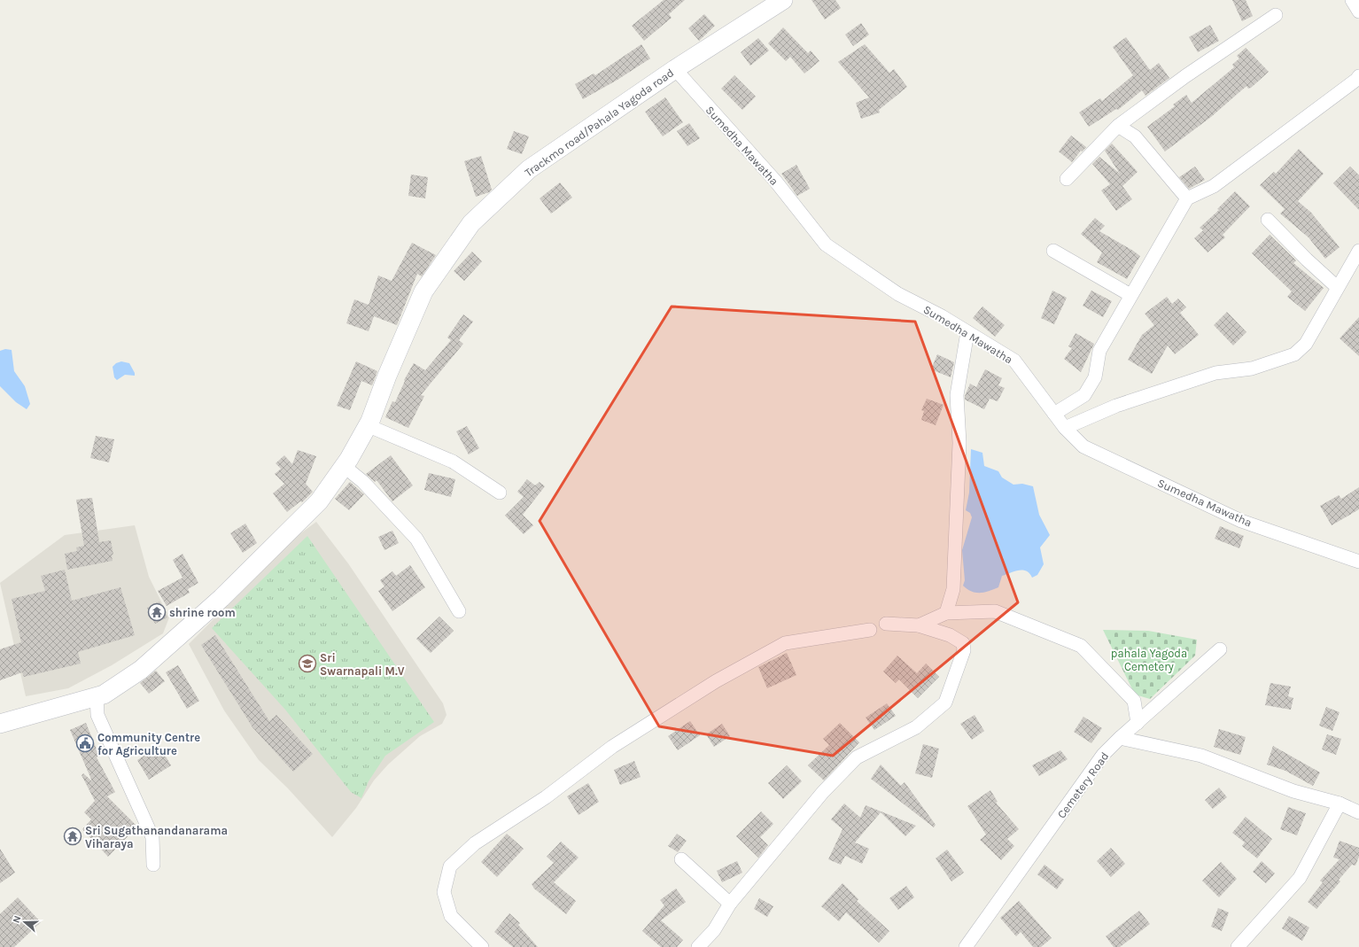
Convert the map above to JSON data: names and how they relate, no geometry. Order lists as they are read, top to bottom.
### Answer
{
  "streets": {
    "street": ["Trackmo road/Pahala Yagoda road", "Sumedha Mawatha", "Cemetery Road"]
  },
  "crossings": [
    ["Trackmo road/Pahala Yagoda road", "Sumedha Mawatha"]
  ],
  "parks": ["pahala Yagoda Cemetery"],
  "places": {
    "temple": ["shrine room", "Sri Sugathanandanarama Viharaya"],
    "school or university": ["Sri Swarnapali M.V"],
    "public building": ["Community Centre for Agriculture"]
  },
  "north": "left"
}
